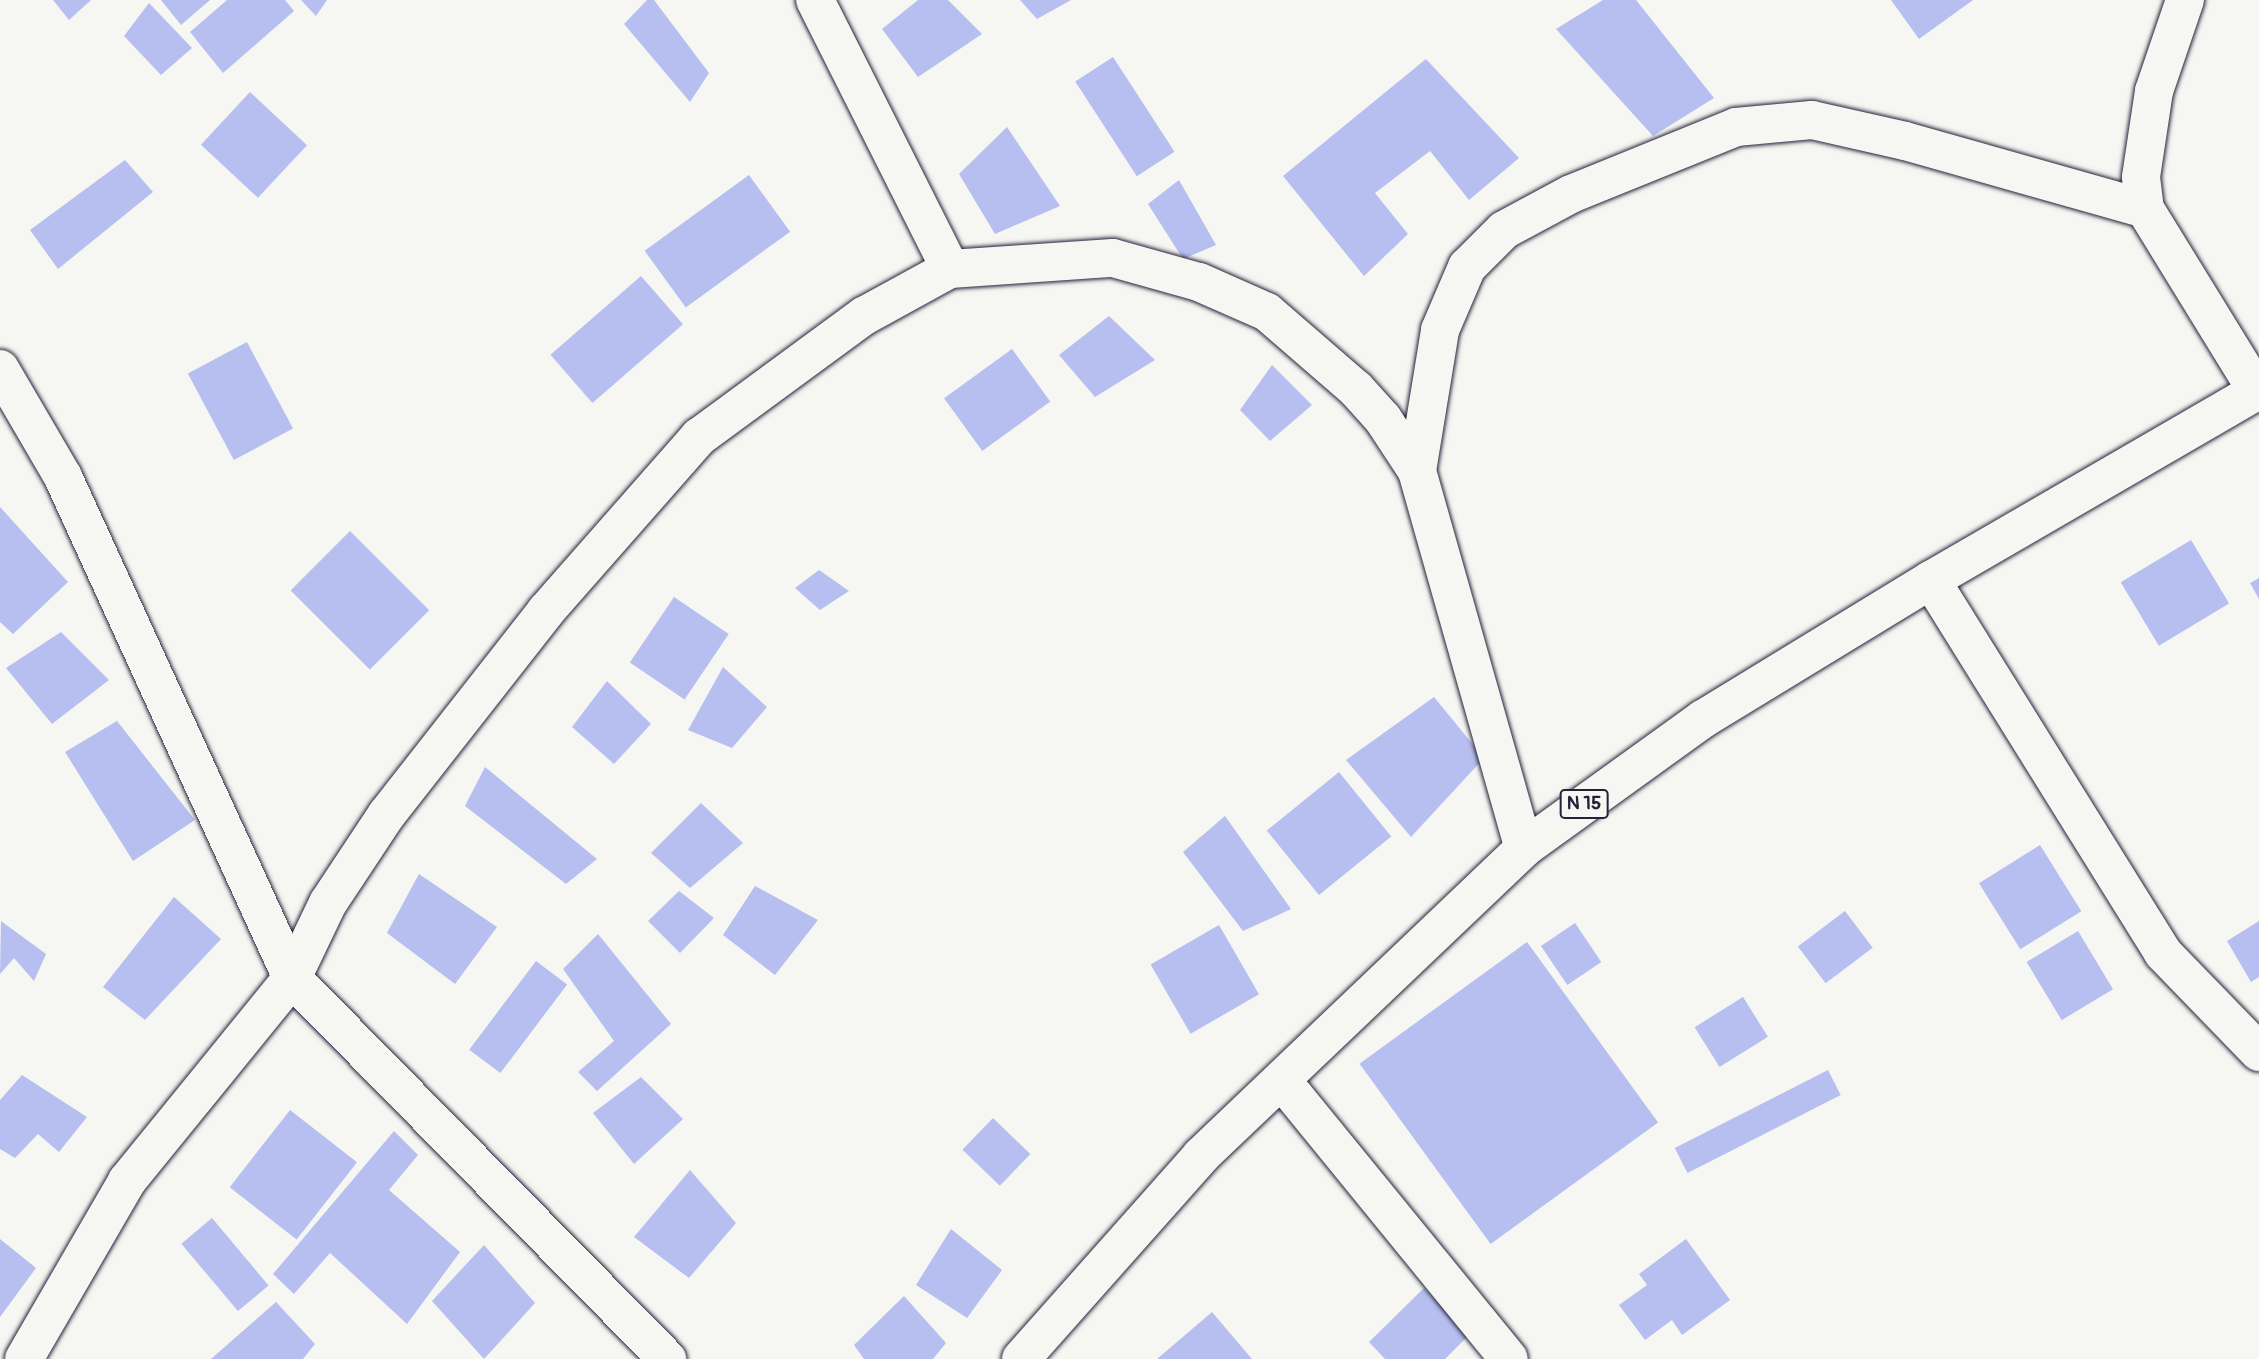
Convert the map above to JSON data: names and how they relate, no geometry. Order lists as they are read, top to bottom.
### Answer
{
  "streets": {
    "main road": ["N 15"]
  }
}
